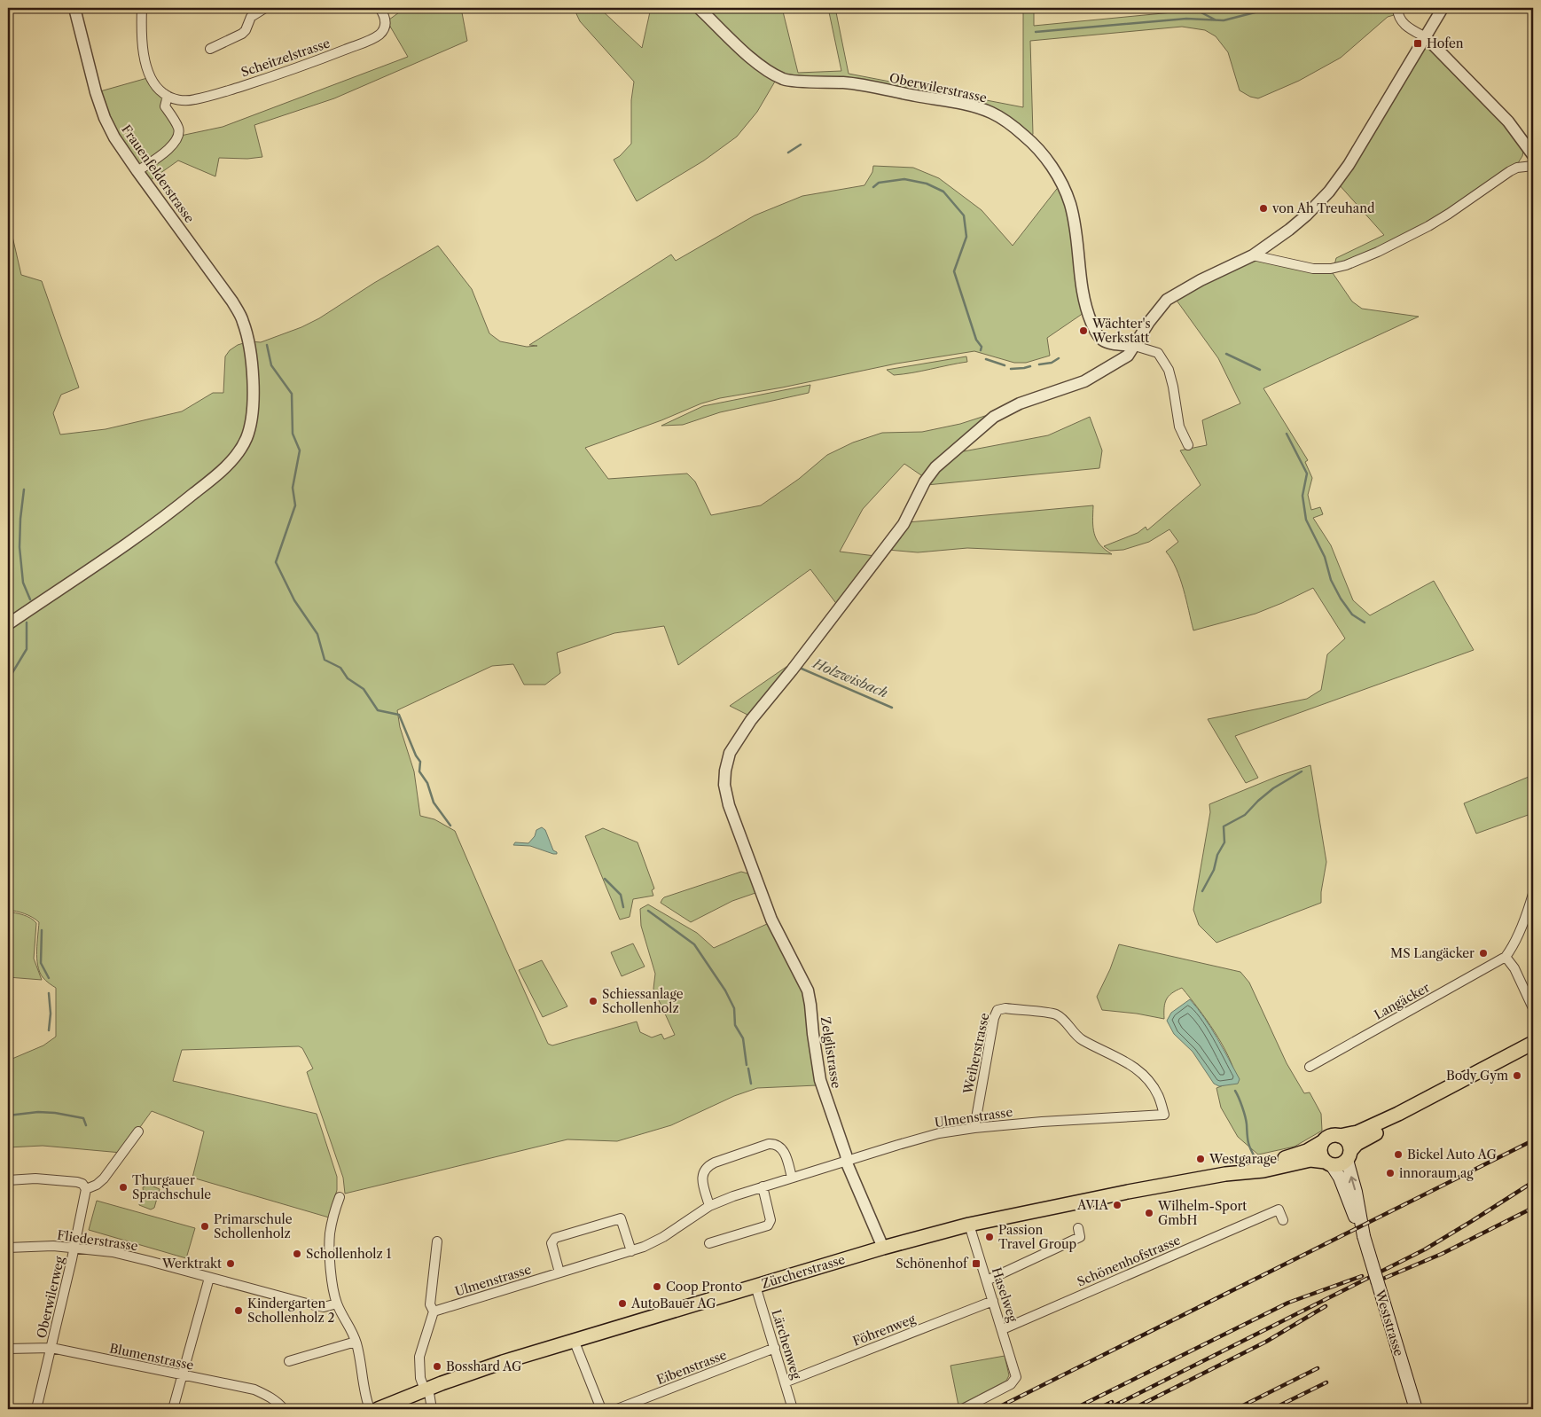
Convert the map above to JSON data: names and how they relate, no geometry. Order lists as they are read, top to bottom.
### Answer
{
  "streets": {
    "main road": ["Zürcherstrasse", "Weststrasse"],
    "street": [
      "Scheitzelstrasse",
      "Oberwilerstrasse",
      "Frauenfelderstrasse",
      "Langäcker",
      "Zelglistrasse",
      "Weiherstrasse",
      "Ulmenstrasse",
      "Fliederstrasse",
      "Schönenhofstrasse",
      "Haselweg",
      "Oberwilerweg",
      "Föhrenweg",
      "Lärchenweg",
      "Blumenstrasse",
      "Eibenstrasse"
    ]
  },
  "crossings": [
    ["Oberwilerstrasse", "Zelglistrasse"],
    ["Zelglistrasse", "Ulmenstrasse"],
    ["Zelglistrasse", "Zürcherstrasse"],
    ["Weiherstrasse", "Ulmenstrasse"],
    ["Fliederstrasse", "Oberwilerweg"],
    ["Schönenhofstrasse", "Haselweg"],
    ["Zürcherstrasse", "Haselweg"],
    ["Zürcherstrasse", "Weststrasse"],
    ["Zürcherstrasse", "Lärchenweg"],
    ["Haselweg", "Föhrenweg"],
    ["Oberwilerweg", "Blumenstrasse"],
    ["Föhrenweg", "Lärchenweg"],
    ["Lärchenweg", "Eibenstrasse"]
  ],
  "water": ["Holzwisbach"],
  "places": {
    "transit": ["Hofen", "Schönenhof"],
    "other": [
      "von Ah Treuhand",
      "Wächter's Werkstatt",
      "MS Langäcker",
      "Schiessanlage Schollenholz",
      "Body Gym",
      "Bickel Auto AG",
      "Westgarage",
      "innoraum ag",
      "Thurgauer Sprachschule",
      "AVIA",
      "Wilhelm-Sport GmbH",
      "Primarschule Schollenholz",
      "Passion Travel Group",
      "Schollenholz 1",
      "Werktrakt",
      "Coop Pronto",
      "AutoBauer AG",
      "Kindergarten Schollenholz 2",
      "Bosshard AG"
    ]
  }
}
